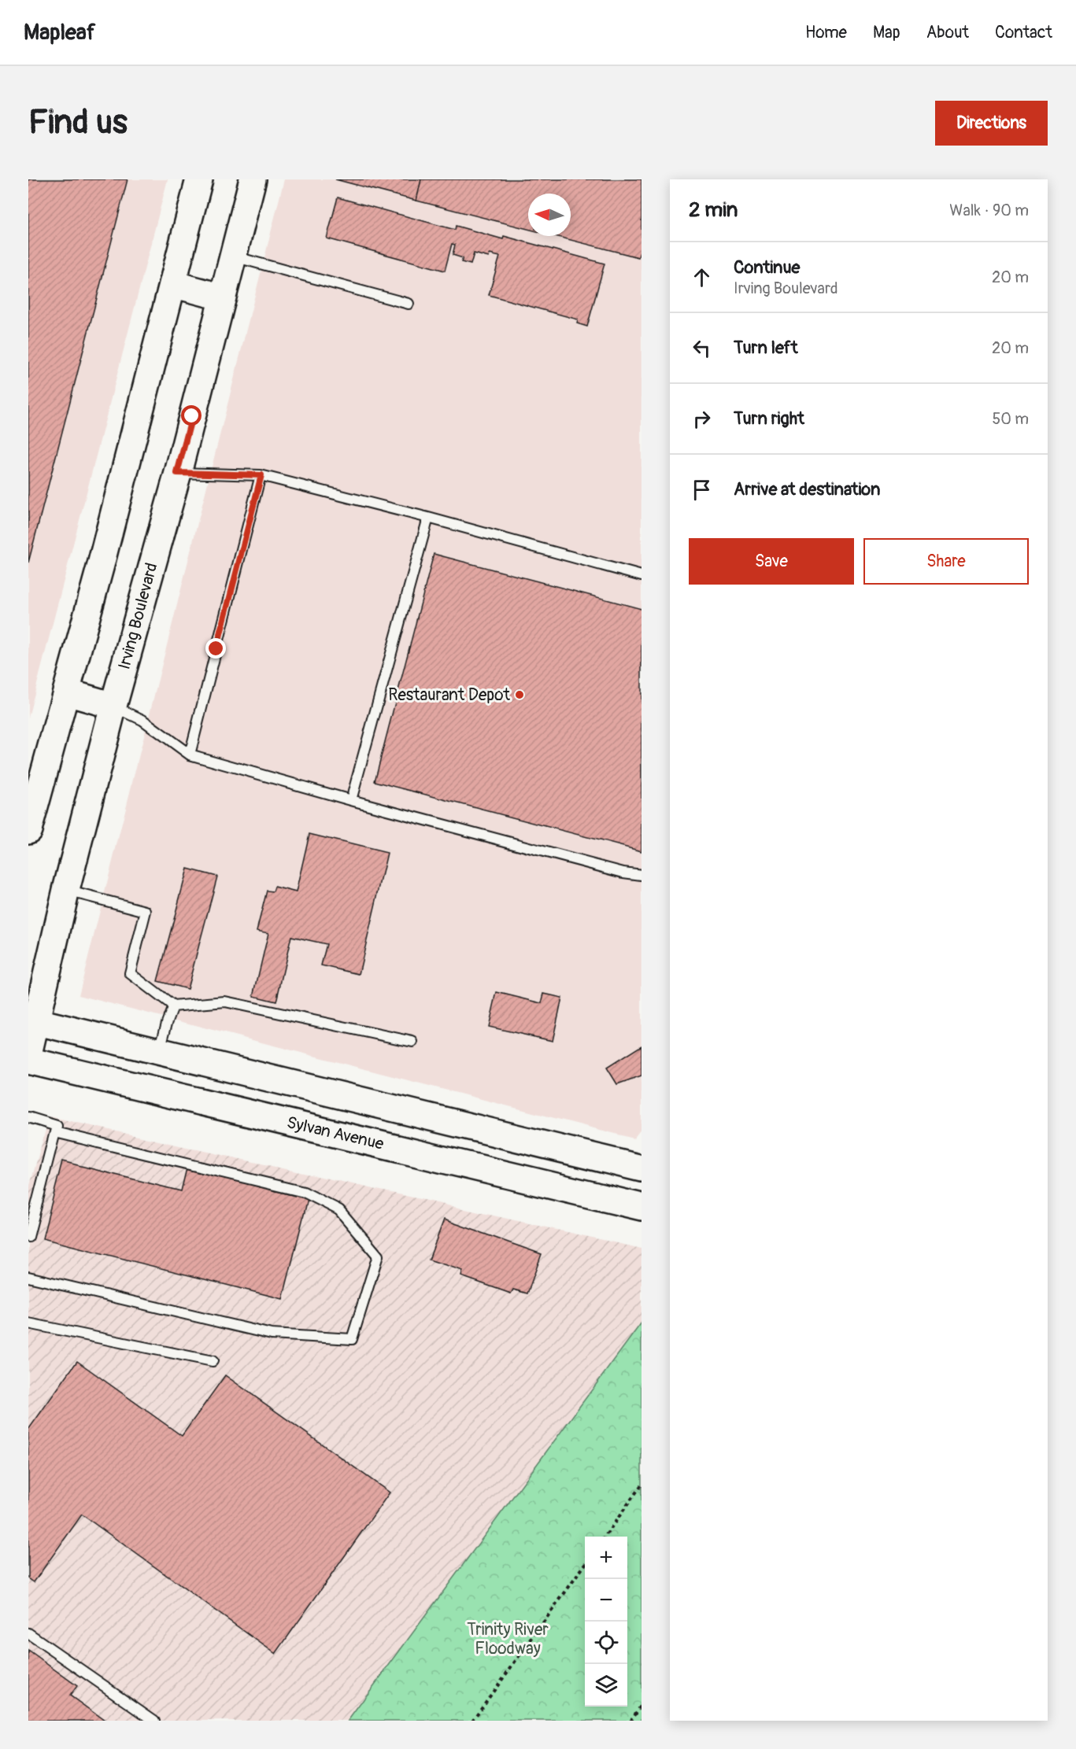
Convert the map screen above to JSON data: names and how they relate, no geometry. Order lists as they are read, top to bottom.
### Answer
{
  "streets": {
    "main road": ["Irving Boulevard", "Sylvan Avenue"]
  },
  "parks": ["Trinity River Floodway"],
  "places": ["Restaurant Depot"],
  "north": "left",
  "page": {
    "header": "Mapleaf",
    "nav": [
      "Home",
      "Map",
      "About",
      "Contact"
    ],
    "buttons": [
      "Directions",
      ["Save", "Share"]
    ],
    "title": "Find us",
    "heading": ["2 min", "Walk · 90 m"],
    "list": [
      ["Continue", "Irving Boulevard", "20 m"],
      ["Turn left", "20 m"],
      ["Turn right", "50 m"],
      "Arrive at destination"
    ],
    "map_buttons": ["+", "−"]
  }
}
